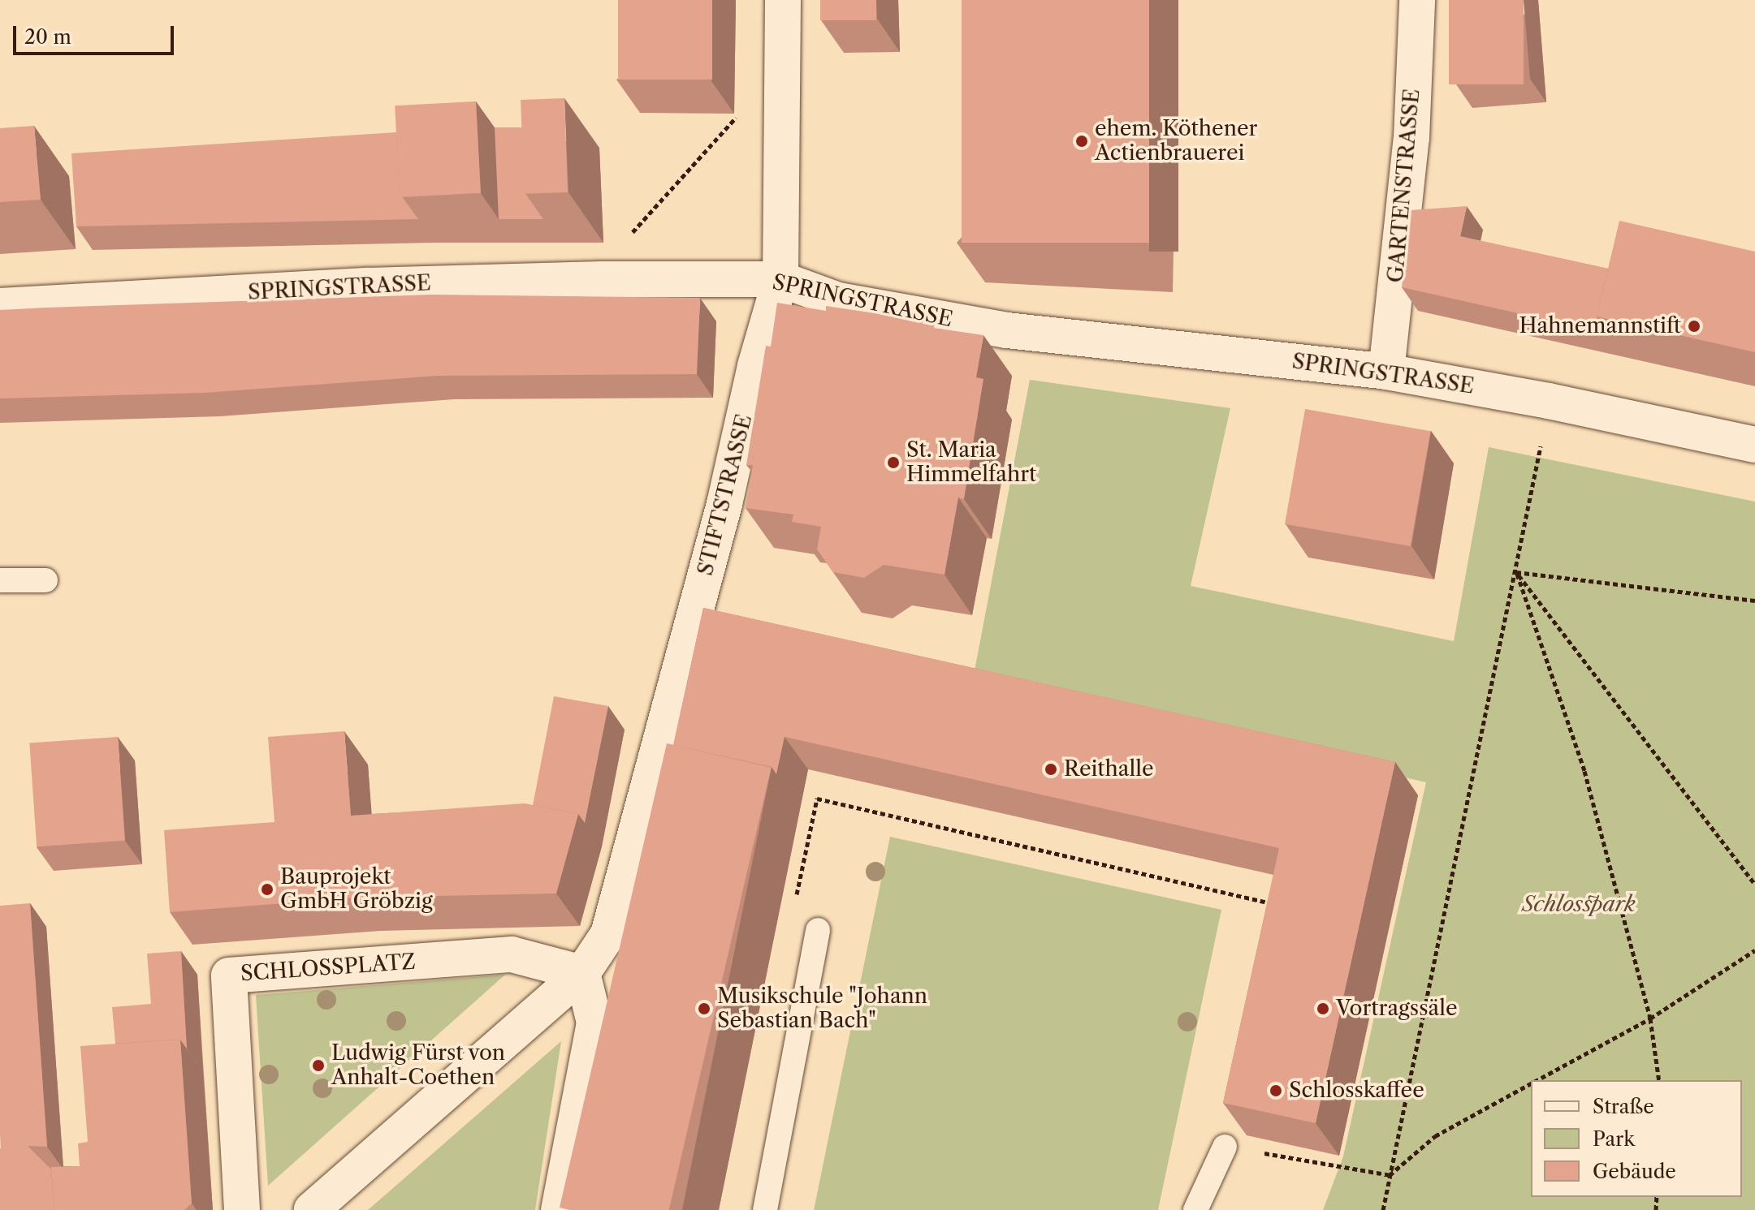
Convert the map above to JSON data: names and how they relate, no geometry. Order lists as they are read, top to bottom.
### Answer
{
  "streets": {
    "street": [
      "GARTENSTRASSE",
      "SPRINGSTRASSE",
      "STIFTSTRASSE",
      "SCHLOSSPLATZ"
    ]
  },
  "crossings": [
    ["GARTENSTRASSE", "SPRINGSTRASSE"],
    ["SPRINGSTRASSE", "STIFTSTRASSE"],
    ["STIFTSTRASSE", "SCHLOSSPLATZ"]
  ],
  "parks": ["Schlosspark"],
  "places": [
    "ehem. Köthener Actienbrauerei",
    "Hahnemannstift",
    "St. Maria Himmelfahrt",
    "Reithalle",
    "Bauprojekt GmbH Gröbzig",
    "Musikschule \"Johann Sebastian Bach\"",
    "Vortragssäle",
    "Ludwig Fürst von Anhalt-Coethen",
    "Schlosskaffee"
  ],
  "legend": ["Straße", "Park", "Gebäude"],
  "scale_bar": "20 m"
}
